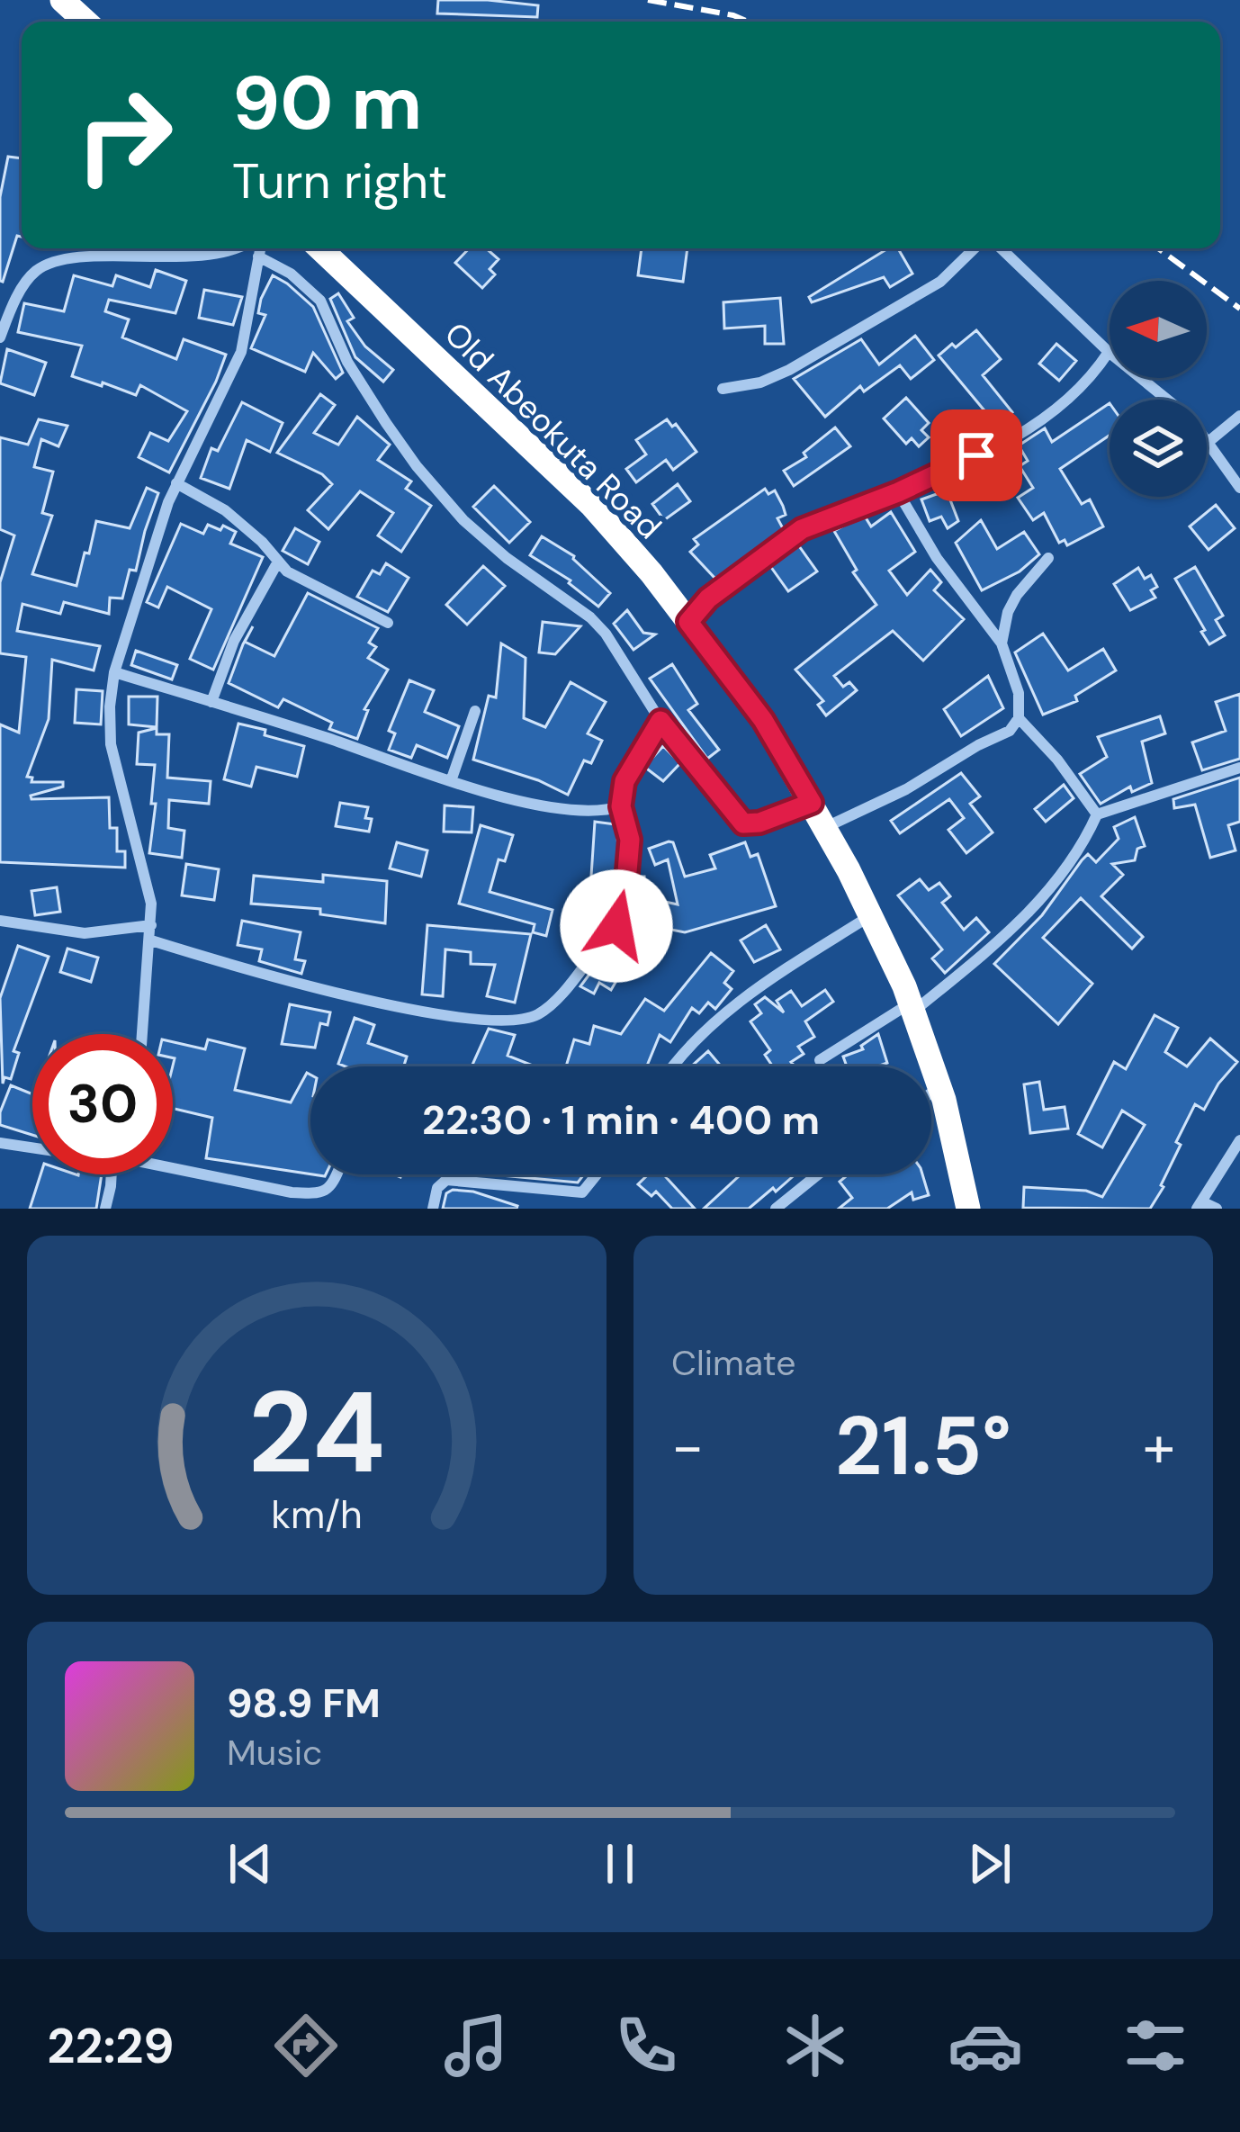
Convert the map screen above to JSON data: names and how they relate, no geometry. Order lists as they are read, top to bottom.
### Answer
{
  "streets": {
    "highway": ["Old Abeokuta Road"]
  },
  "north": "left",
  "page": {
    "turn": ["90 m", "Turn right"],
    "limit": "30",
    "trip": "22:30 · 1 min · 400 m",
    "tile": "Climate",
    "heat": ["−", "21.5°", "+"],
    "song": ["98.9 FM", "Music"],
    "tabs": "22:29",
    "gauge": ["24", "km/h"]
  }
}
